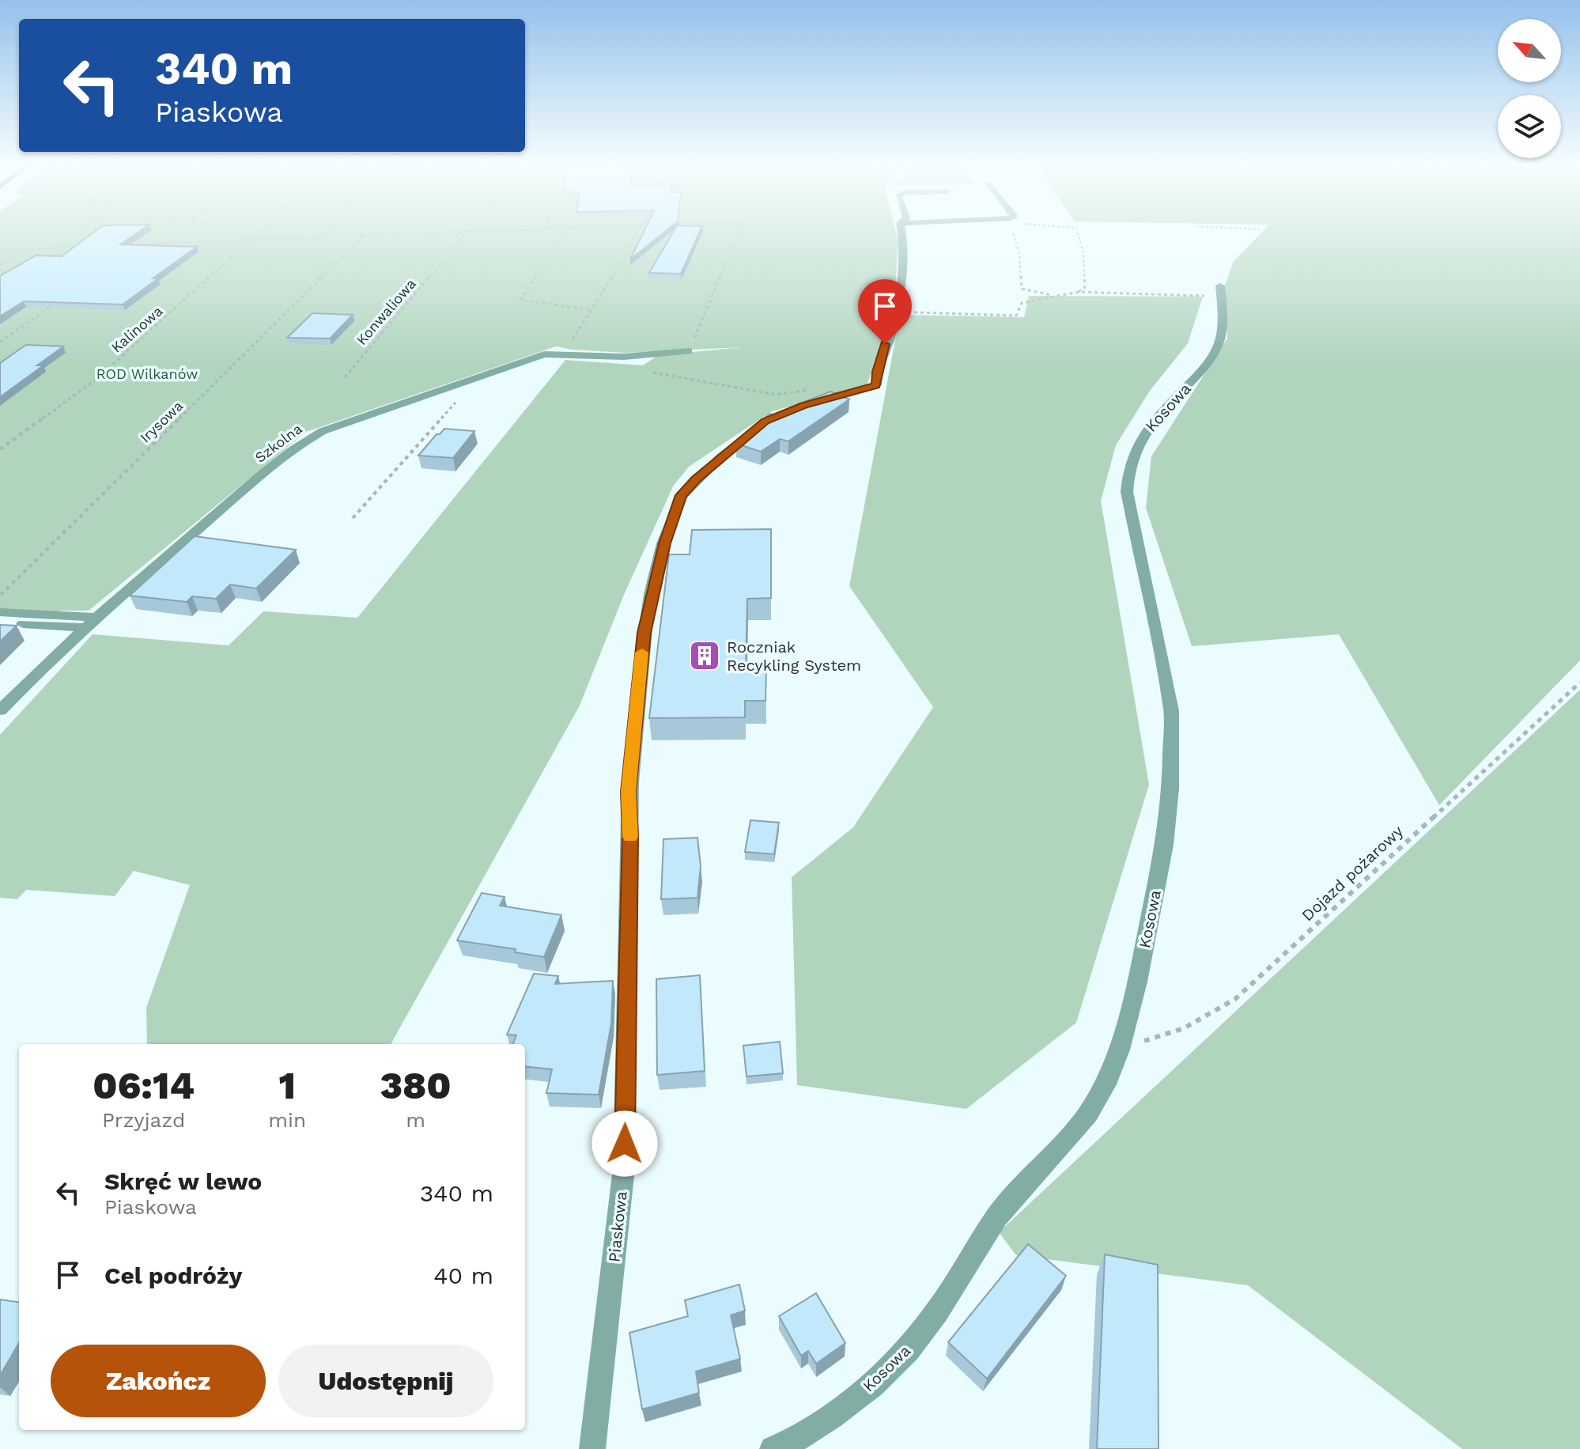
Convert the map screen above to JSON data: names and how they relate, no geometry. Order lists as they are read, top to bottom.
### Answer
{
  "streets": {
    "street": ["Kosowa", "Szkolna", "Piaskowa"],
    "path": [
      "Konwaliowa",
      "Kalinowa",
      "Irysowa",
      "Dojazd pożarowy"
    ]
  },
  "crossings": [
    ["Kosowa", "Dojazd pożarowy"]
  ],
  "parks": ["ROD Wilkanów"],
  "places": {
    "building": ["Roczniak Recykling System"]
  },
  "north": "top left",
  "page": {
    "turn": ["340 m", "Piaskowa"],
    "eta": [
      "06:14",
      "Przyjazd",
      "1",
      "min",
      "380",
      "m"
    ],
    "list": [
      {
        "name": "Skręć w lewo",
        "note": "Piaskowa",
        "value": "340 m"
      },
      {
        "name": "Cel podróży",
        "value": "40 m"
      }
    ],
    "buttons": ["Zakończ", "Udostępnij"]
  }
}
